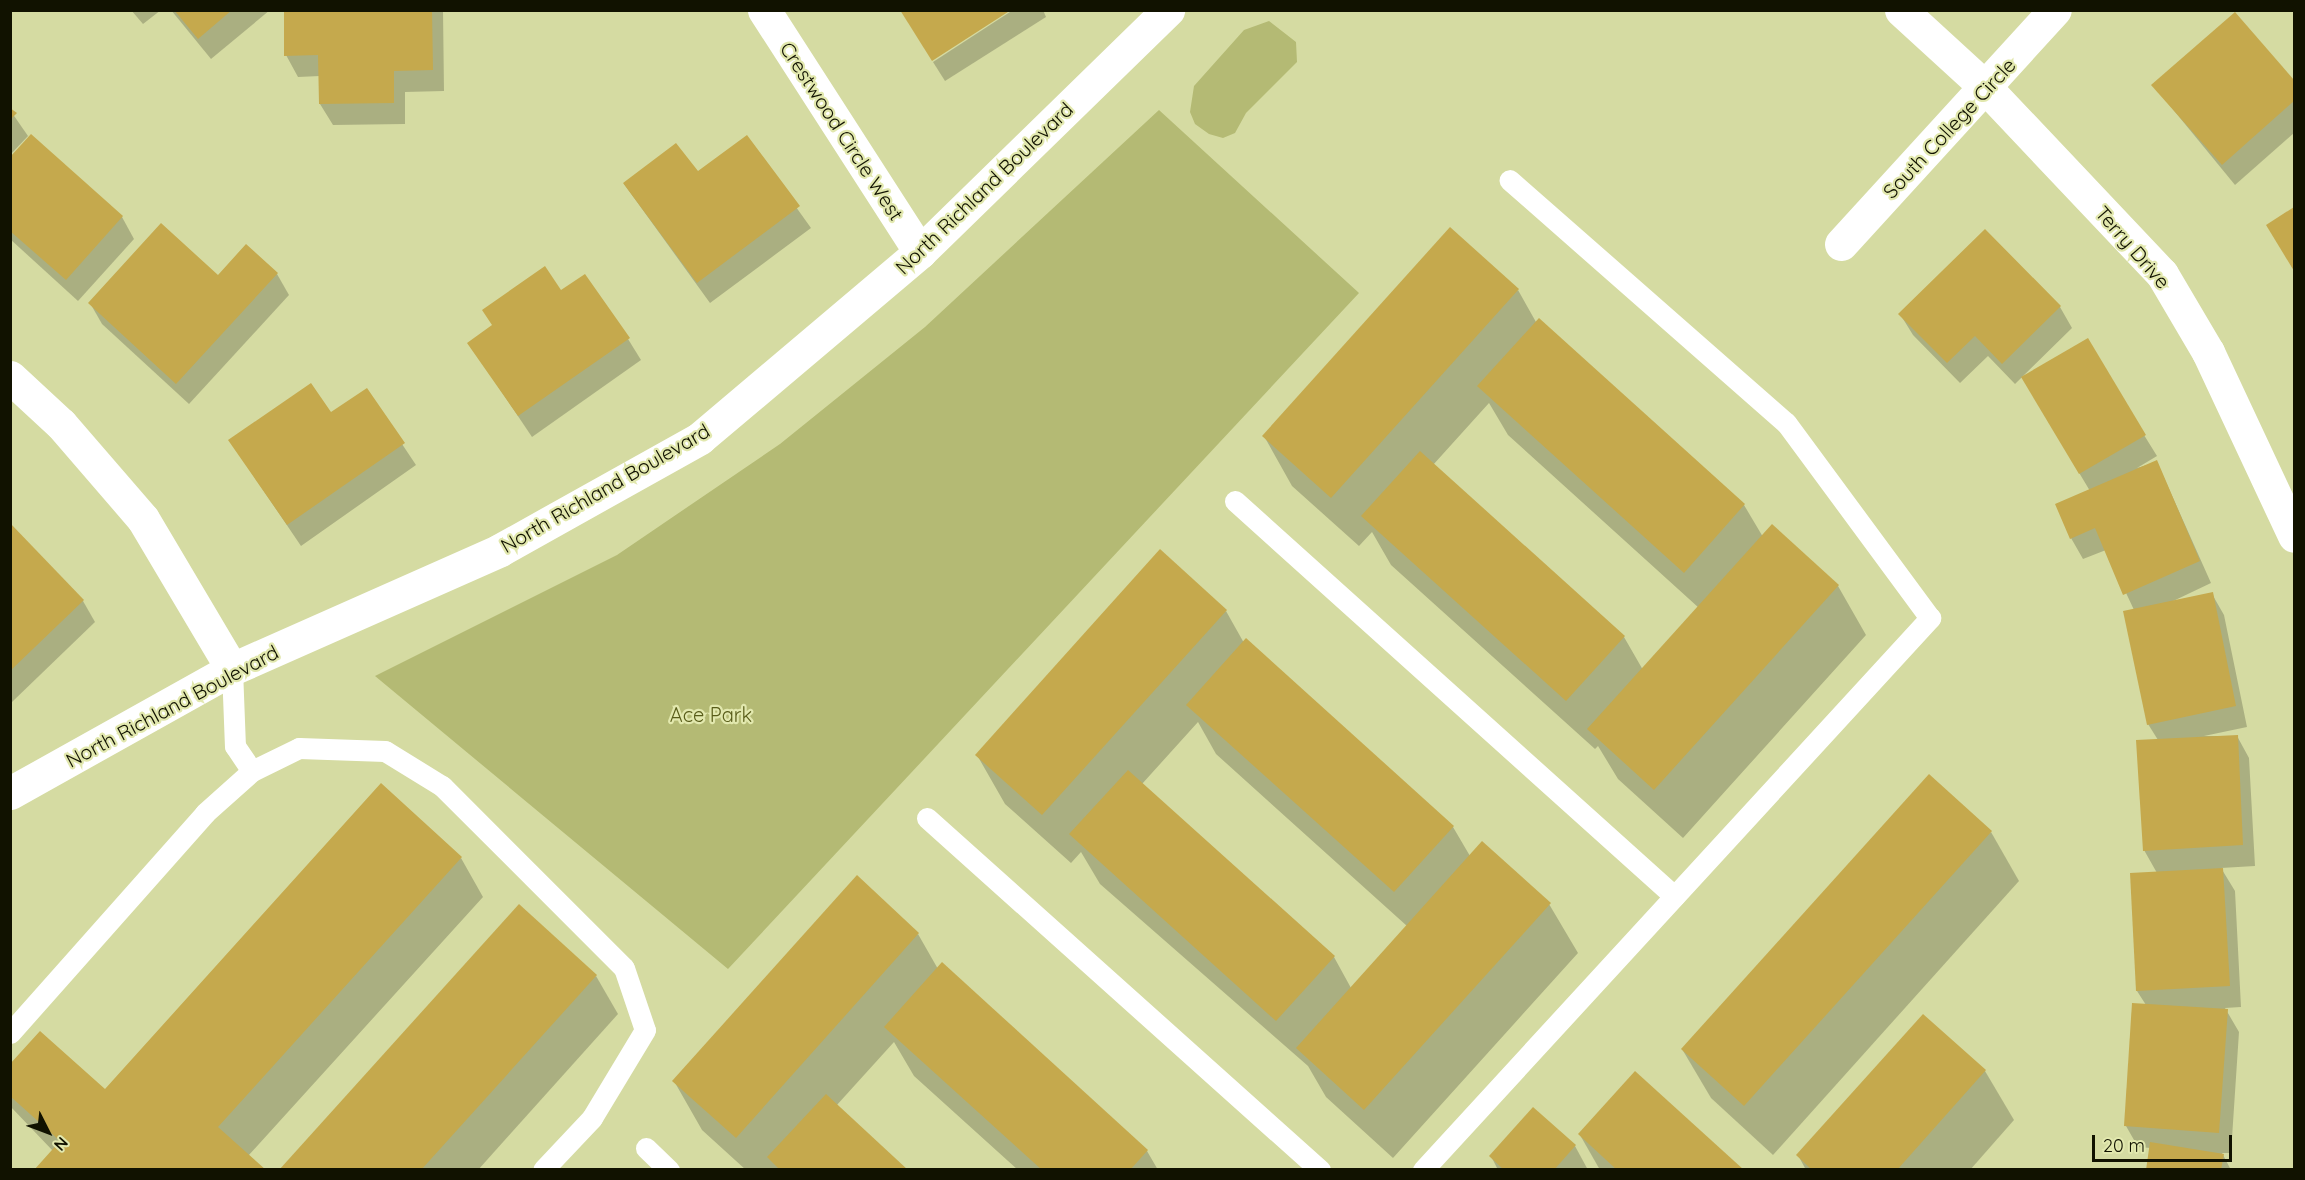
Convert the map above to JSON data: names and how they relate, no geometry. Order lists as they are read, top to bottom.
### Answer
{
  "streets": {
    "street": [
      "South College Circle",
      "Crestwood Circle West",
      "North Richland Boulevard",
      "Terry Drive"
    ]
  },
  "crossings": [
    ["South College Circle", "Terry Drive"],
    ["Crestwood Circle West", "North Richland Boulevard"]
  ],
  "parks": ["Ace Park"],
  "scale_bar": "20 m",
  "north": "bottom right"
}
